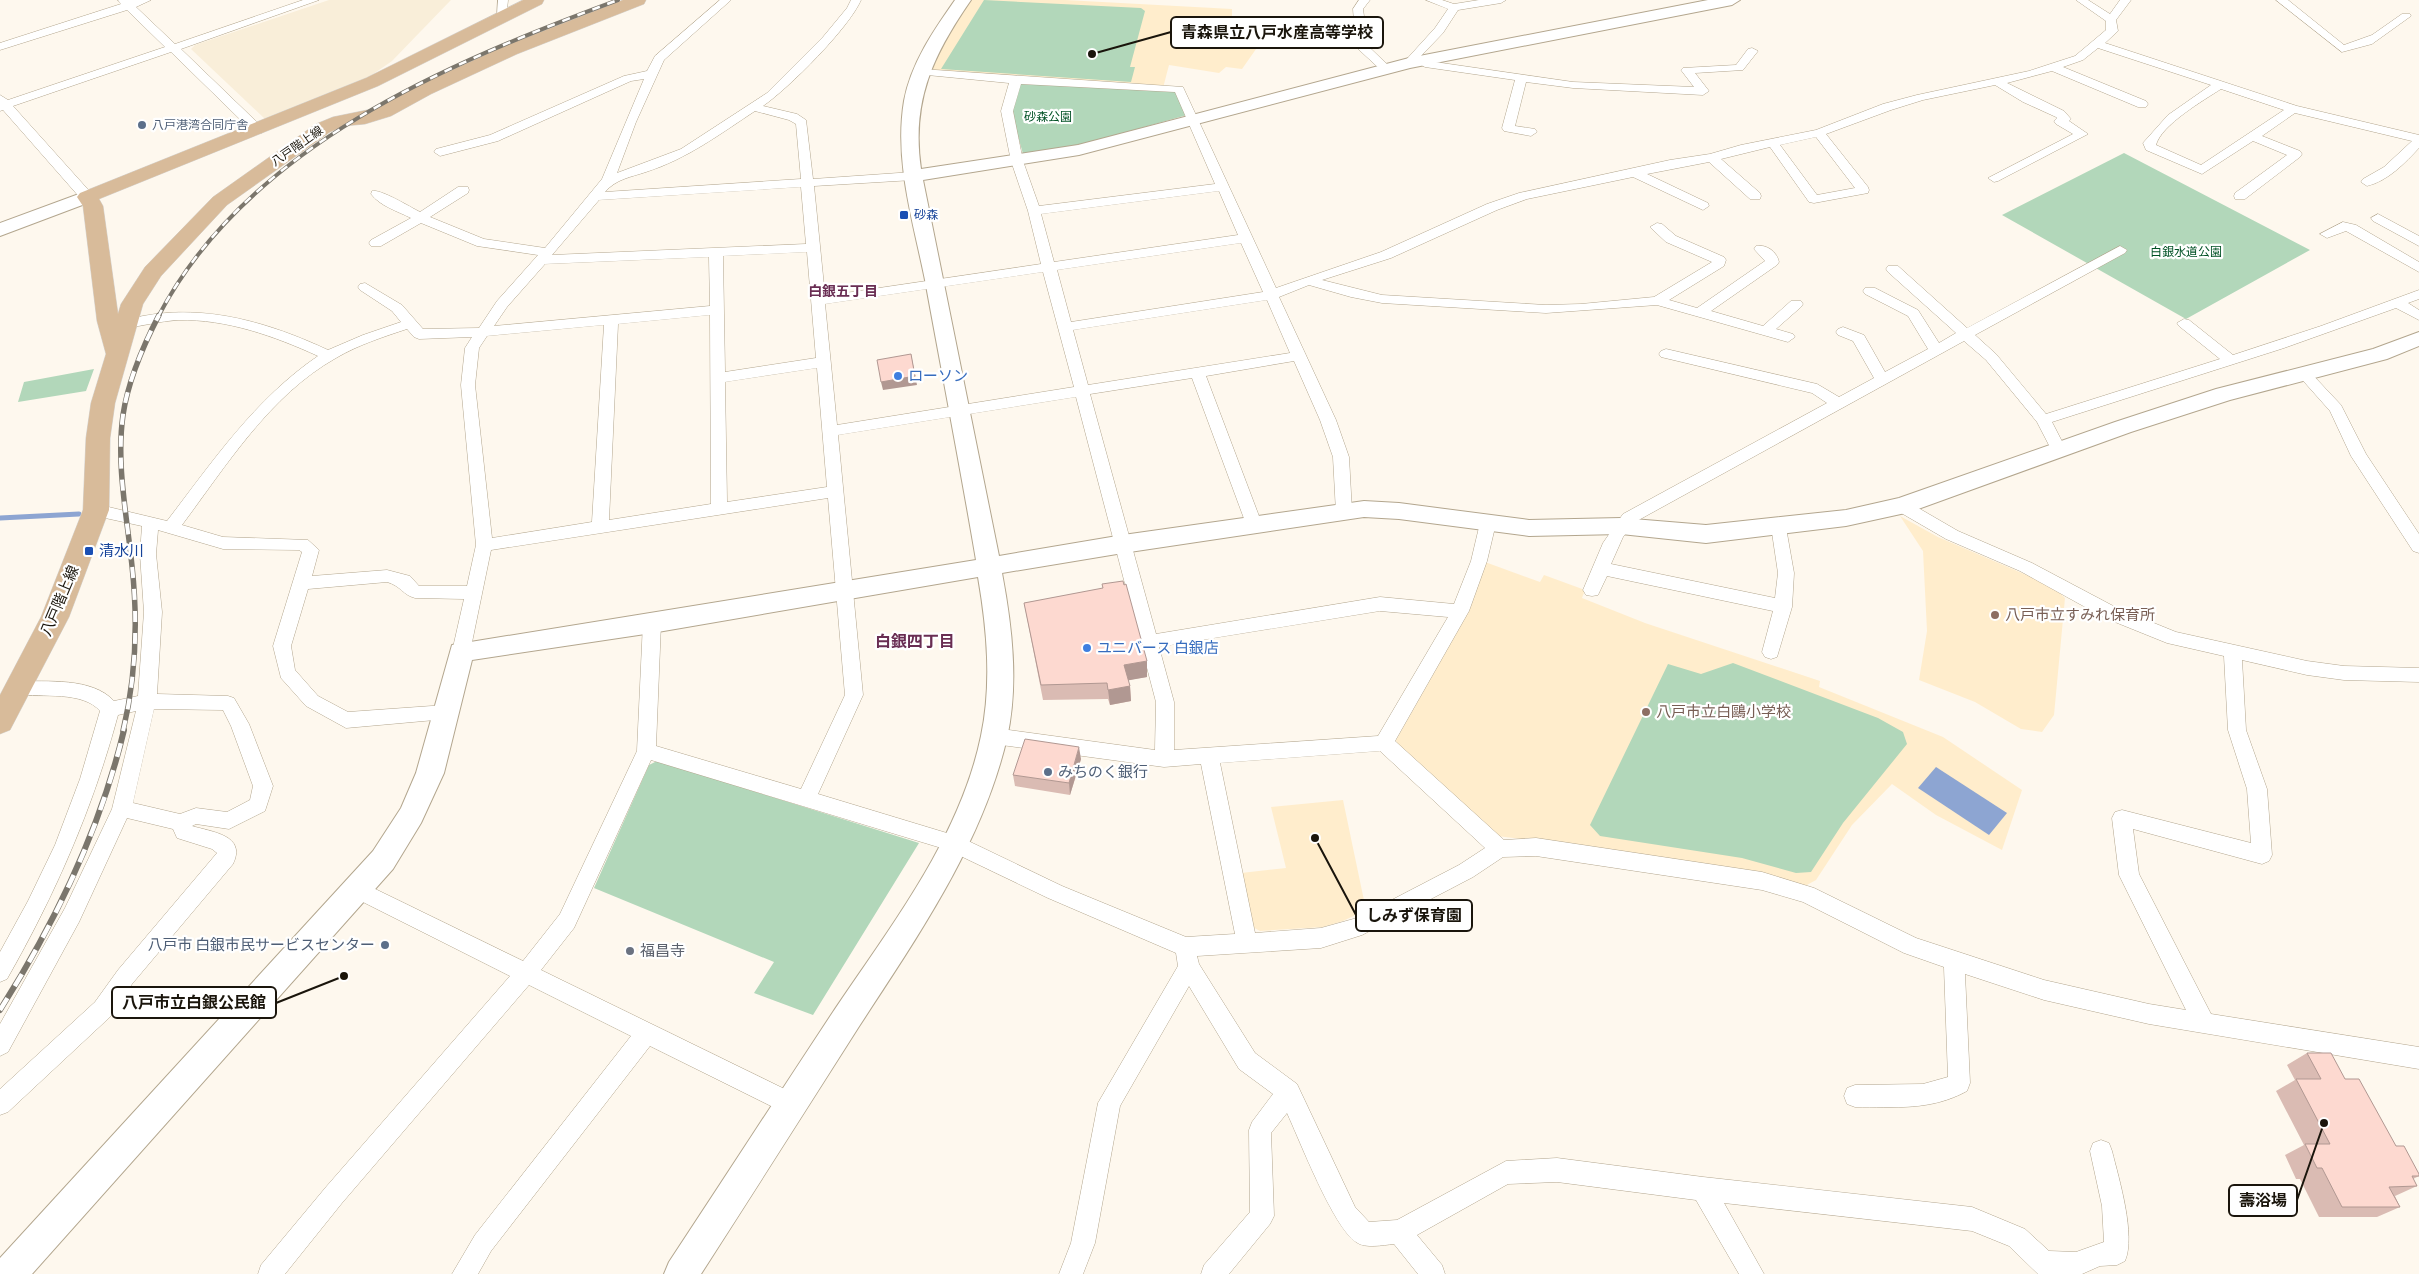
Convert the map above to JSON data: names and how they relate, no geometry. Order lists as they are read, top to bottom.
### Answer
{
  "streets": {
    "main road": ["八戸階上線"]
  },
  "districts": ["白銀五丁目", "白銀四丁目"],
  "parks": ["砂森公園", "白銀水道公園"],
  "places": {
    "other": [
      "青森県立八戸水産高等学校",
      "八戸港湾合同庁舎",
      "ローソン",
      "八戸市立すみれ保育所",
      "ユニバース 白銀店",
      "八戸市立白鷗小学校",
      "みちのく銀行",
      "しみず保育園",
      "八戸市 白銀市民サービスセンター",
      "福昌寺",
      "八戸市立白銀公民館",
      "壽浴場"
    ],
    "transit": ["砂森", "清水川"]
  }
}
